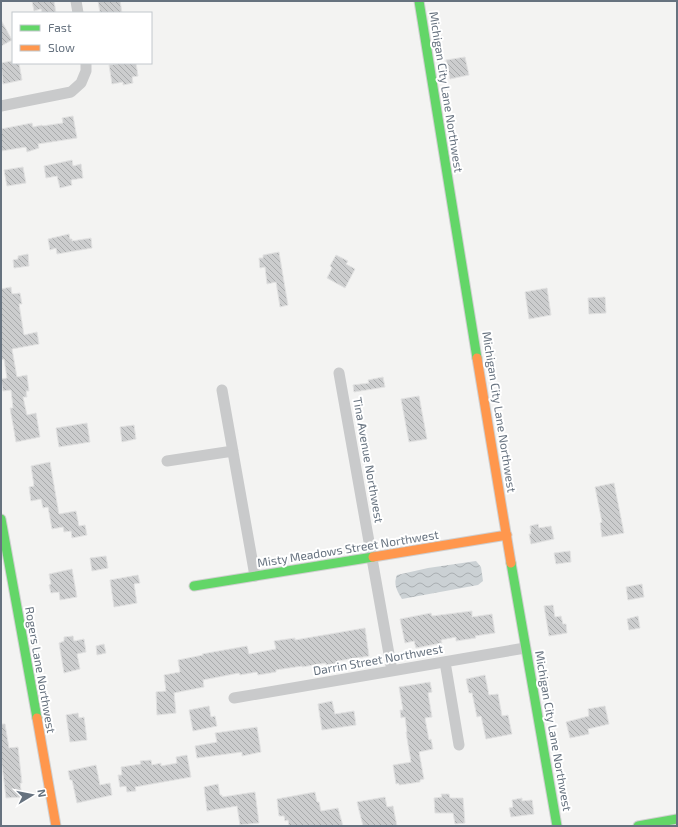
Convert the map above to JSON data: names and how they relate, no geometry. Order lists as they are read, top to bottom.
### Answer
{
  "streets": {
    "street": [
      "Michigan City Lane Northwest",
      "Tina Avenue Northwest",
      "Misty Meadows Street Northwest",
      "Darrin Street Northwest",
      "Rogers Lane Northwest"
    ]
  },
  "crossings": [
    ["Michigan City Lane Northwest", "Misty Meadows Street Northwest"],
    ["Michigan City Lane Northwest", "Darrin Street Northwest"],
    ["Tina Avenue Northwest", "Misty Meadows Street Northwest"],
    ["Tina Avenue Northwest", "Darrin Street Northwest"]
  ],
  "legend": ["Fast", "Slow"],
  "north": "right"
}
